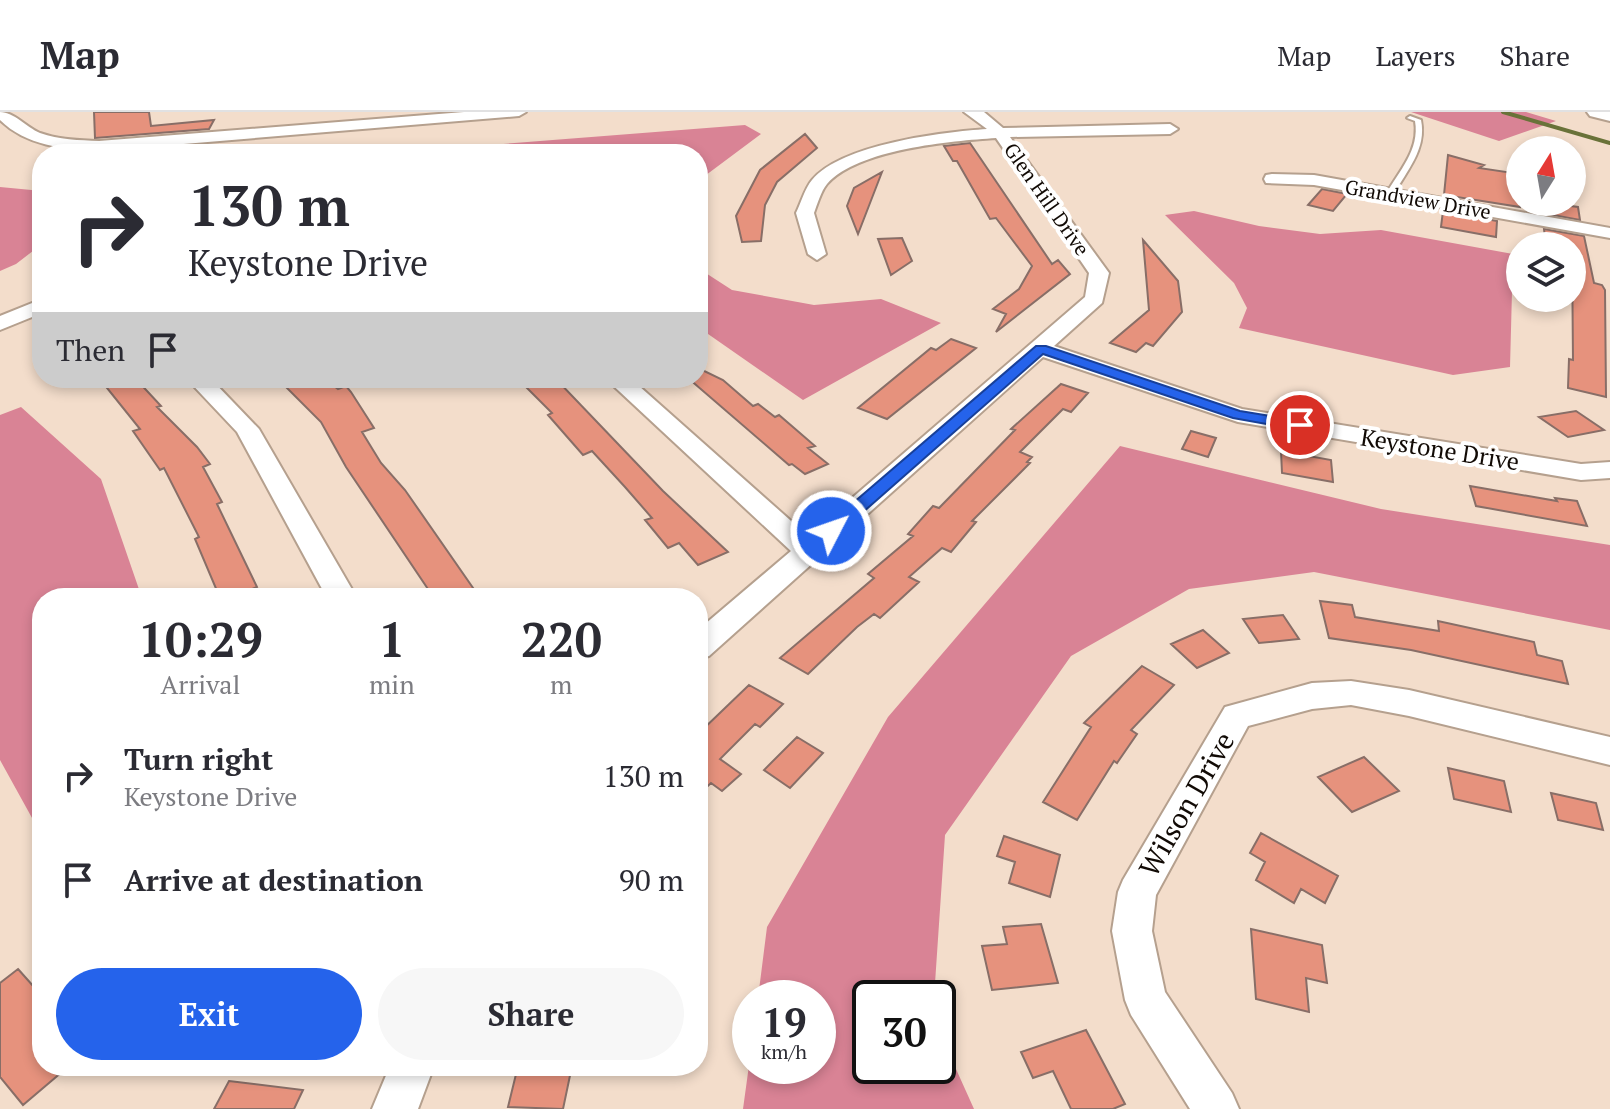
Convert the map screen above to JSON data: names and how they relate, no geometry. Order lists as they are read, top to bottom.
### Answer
{
  "streets": {
    "street": [
      "Glen Hill Drive",
      "Grandview Drive",
      "Keystone Drive",
      "Wilson Drive"
    ]
  },
  "crossings": [
    ["Glen Hill Drive", "Keystone Drive"]
  ],
  "north": "top",
  "page": {
    "header": "Map",
    "nav": ["Map", "Layers", "Share"],
    "turn": ["130 m", "Keystone Drive"],
    "then": "Then",
    "eta": [
      "10:29",
      "Arrival",
      "1",
      "min",
      "220",
      "m"
    ],
    "list": [
      {
        "name": "Turn right",
        "note": "Keystone Drive",
        "value": "130 m"
      },
      {
        "name": "Arrive at destination",
        "value": "90 m"
      }
    ],
    "buttons": ["Exit", "Share"],
    "speed": "19 km/h",
    "limit": "30"
  }
}
